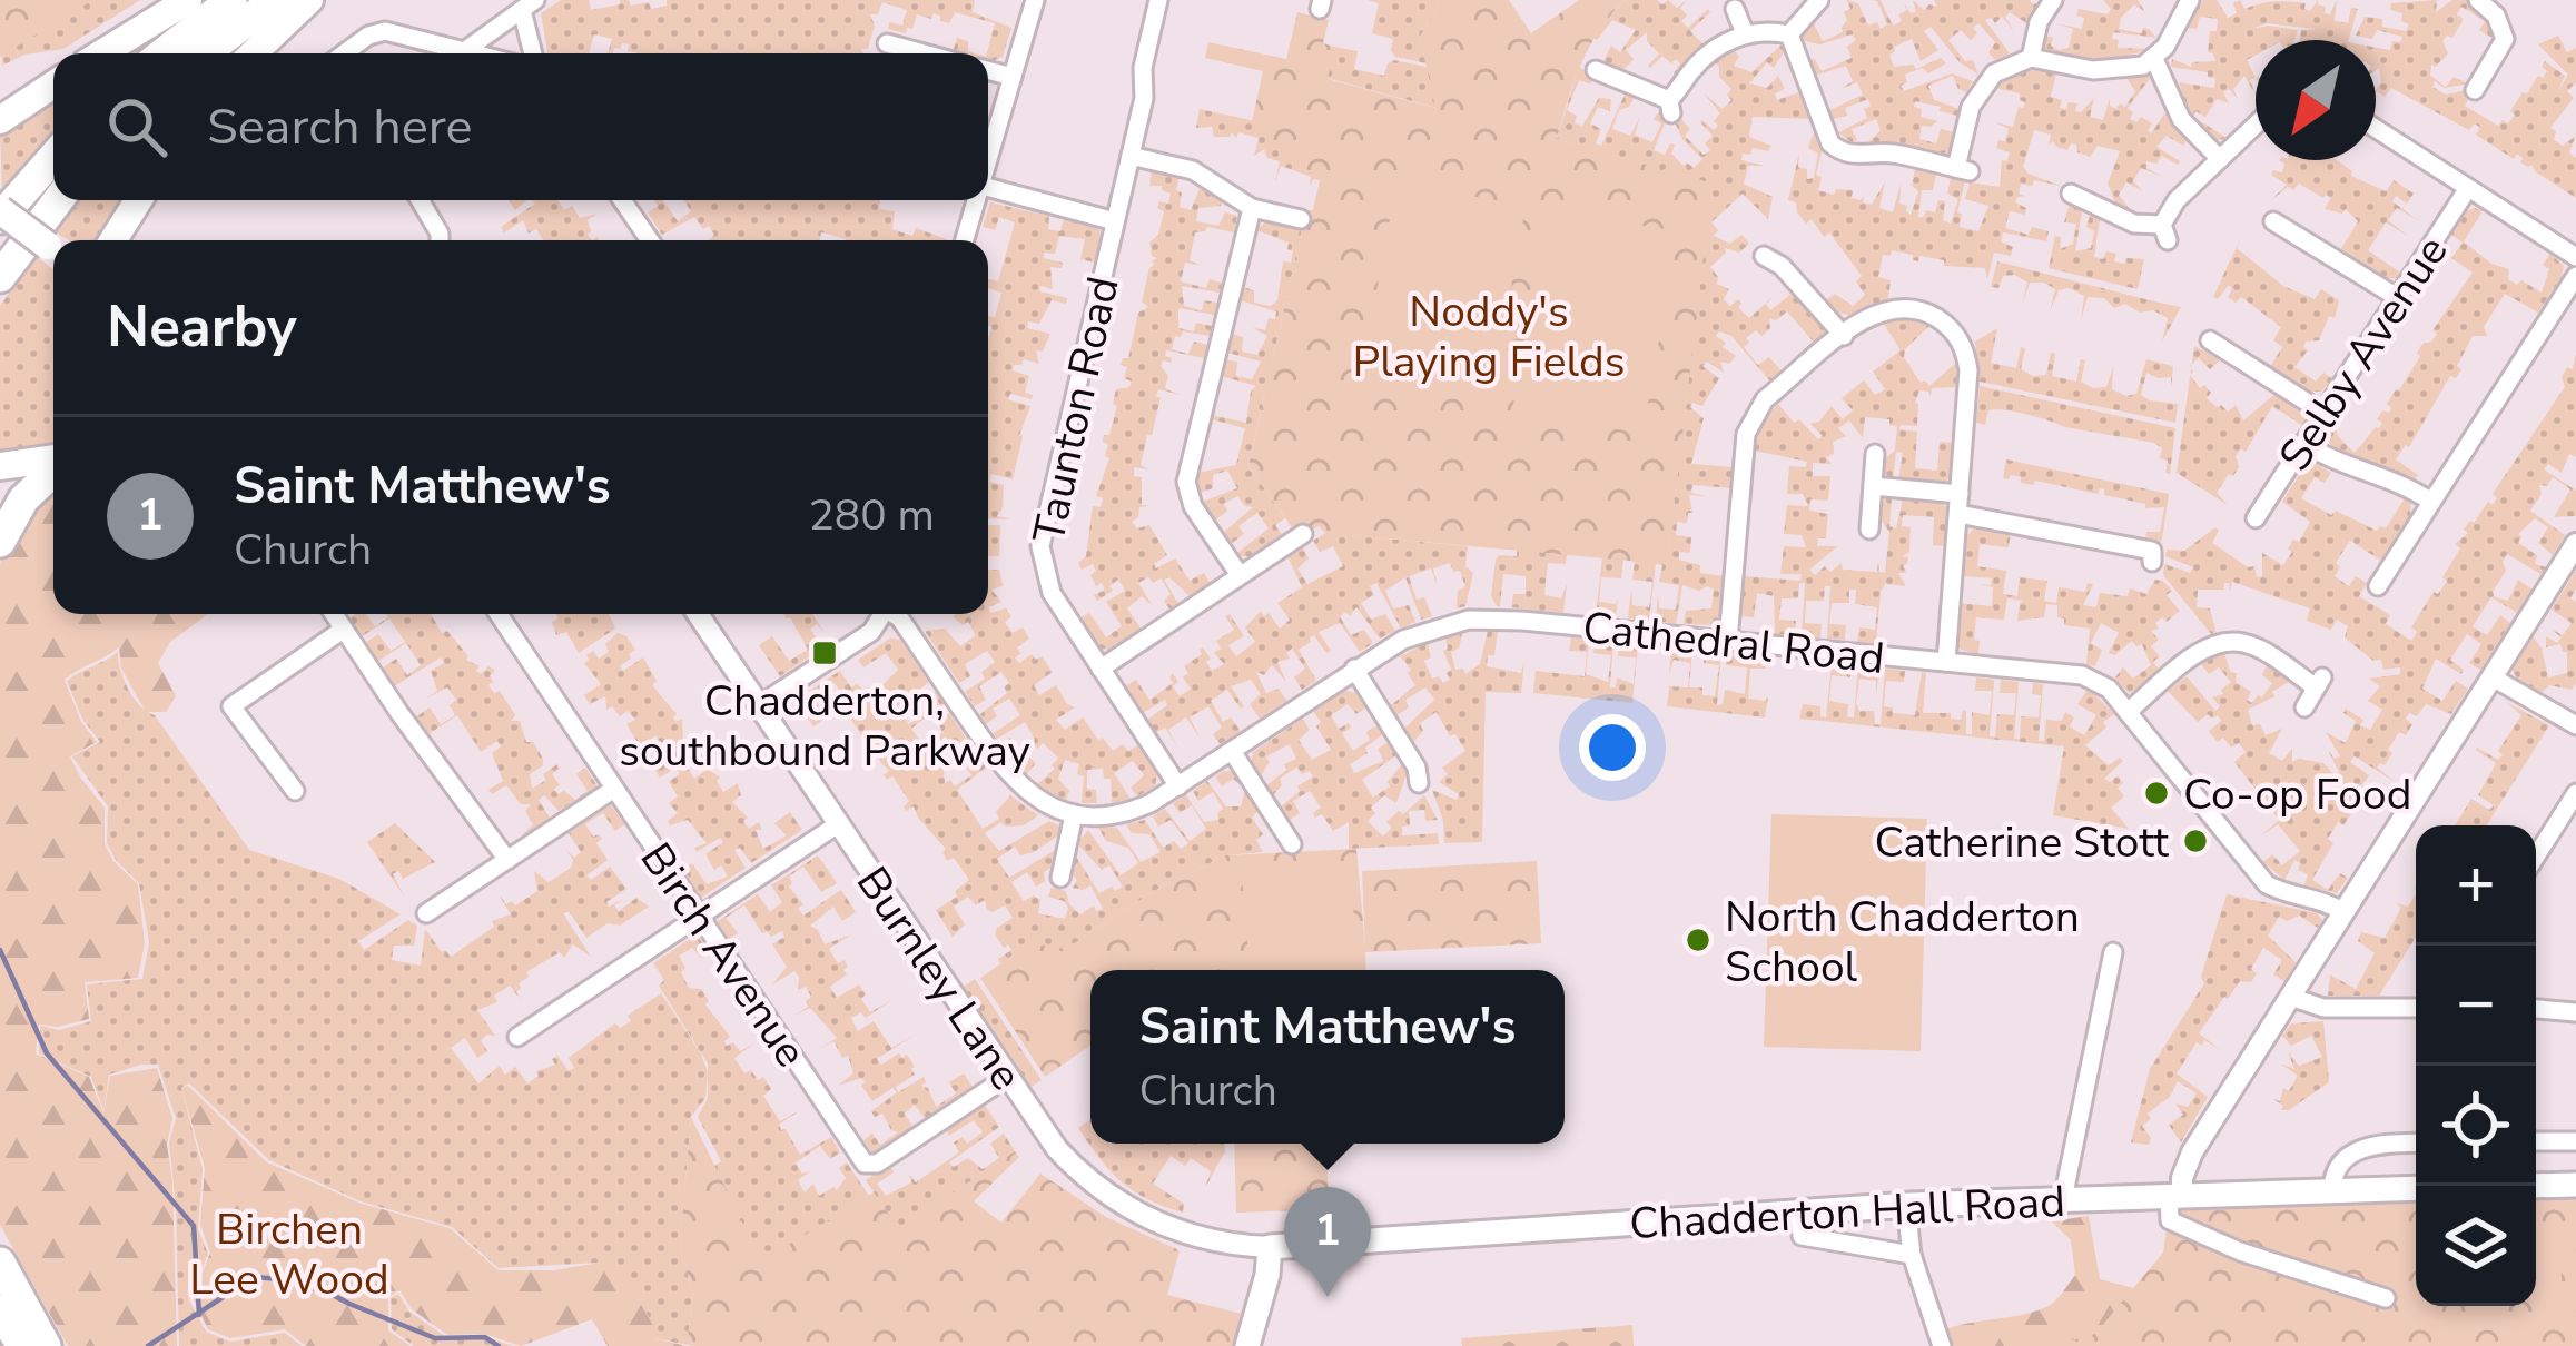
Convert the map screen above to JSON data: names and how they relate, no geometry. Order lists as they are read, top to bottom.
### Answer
{
  "streets": {
    "main road": ["Chadderton Hall Road"],
    "street": [
      "Selby Avenue",
      "Taunton Road",
      "Cathedral Road",
      "Birch Avenue",
      "Burnley Lane"
    ]
  },
  "crossings": [
    ["Taunton Road", "Cathedral Road"],
    ["Birch Avenue", "Burnley Lane"],
    ["Burnley Lane", "Chadderton Hall Road"]
  ],
  "parks": ["Noddy's Playing Fields", "Birchen Lee Wood"],
  "places": {
    "transit": ["Chadderton, southbound Parkway"],
    "other": ["Co-op Food", "Catherine Stott", "North Chadderton School"]
  },
  "north": "bottom left",
  "page": {
    "search": "Search here",
    "heading": "Nearby",
    "list": [
      {
        "mark": "1",
        "name": "Saint Matthew's",
        "note": "Church",
        "value": "280 m"
      }
    ],
    "map_buttons": ["+", "−"],
    "popup": ["Saint Matthew's", "Church"],
    "pins": "1"
  }
}
